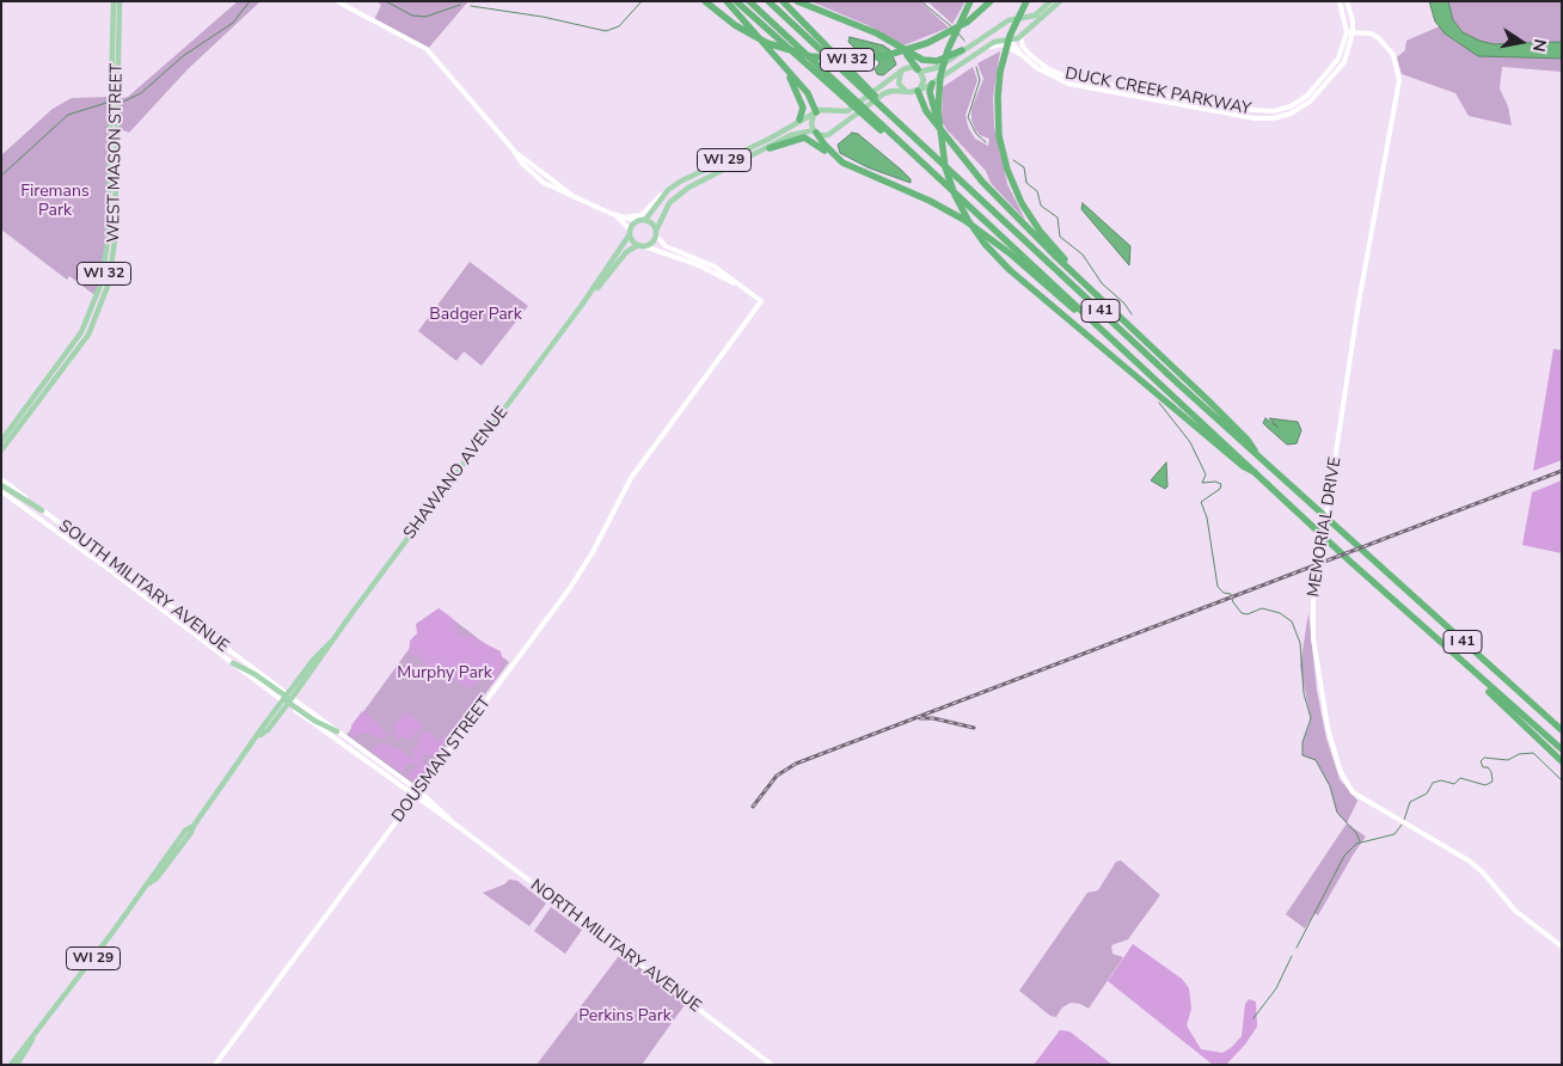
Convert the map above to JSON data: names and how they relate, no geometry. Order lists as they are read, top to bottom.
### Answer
{
  "streets": {
    "highway": ["WI 32", "I 41"],
    "main road": ["WEST MASON STREET", "WI 29", "SHAWANO AVENUE"],
    "street": [
      "DUCK CREEK PARKWAY",
      "MEMORIAL DRIVE",
      "SOUTH MILITARY AVENUE",
      "DOUSMAN STREET",
      "NORTH MILITARY AVENUE"
    ]
  },
  "crossings": [
    ["DUCK CREEK PARKWAY", "MEMORIAL DRIVE"],
    ["WI 29", "SHAWANO AVENUE"],
    ["SHAWANO AVENUE", "SOUTH MILITARY AVENUE"],
    ["SHAWANO AVENUE", "NORTH MILITARY AVENUE"],
    ["SOUTH MILITARY AVENUE", "NORTH MILITARY AVENUE"],
    ["DOUSMAN STREET", "NORTH MILITARY AVENUE"]
  ],
  "parks": [
    "Firemans Park",
    "Badger Park",
    "Murphy Park",
    "Perkins Park"
  ],
  "north": "right"
}
